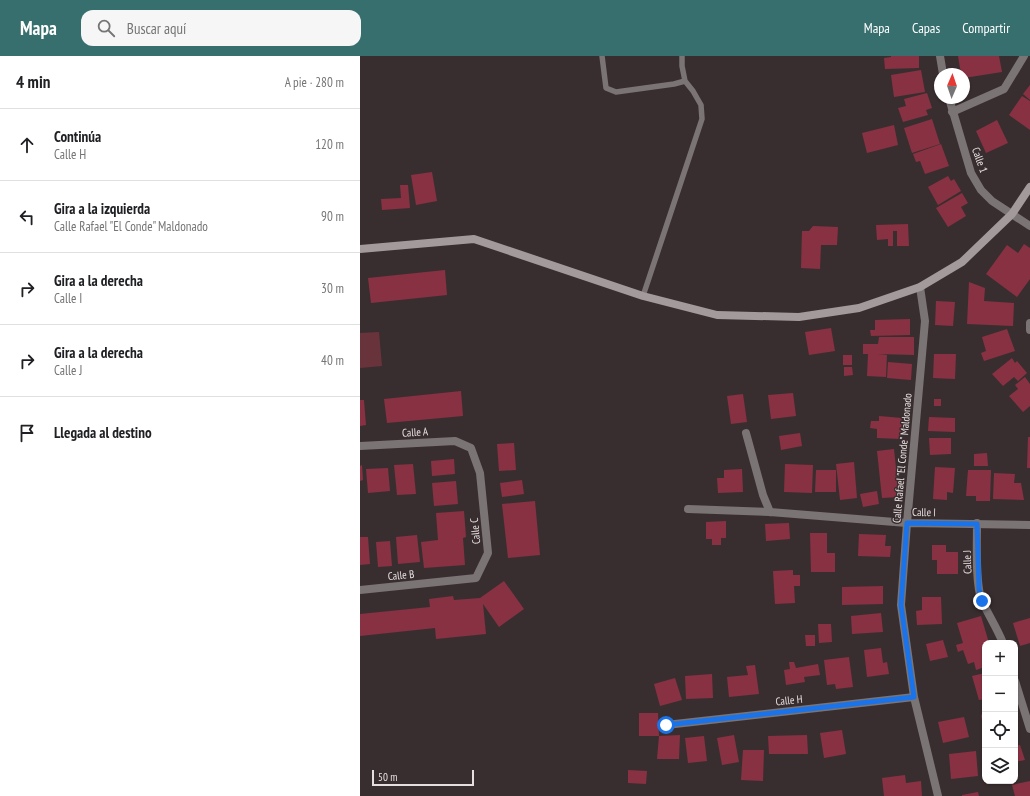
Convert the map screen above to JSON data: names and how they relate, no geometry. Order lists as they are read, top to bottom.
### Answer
{
  "streets": {
    "street": [
      "Calle 1",
      "Calle A",
      "Calle Rafael \"El Conde\" Maldonado",
      "Calle I",
      "Calle C",
      "Calle J",
      "Calle B",
      "Calle H"
    ]
  },
  "crossings": [
    ["Calle A", "Calle C"],
    ["Calle Rafael \"El Conde\" Maldonado", "Calle I"],
    ["Calle Rafael \"El Conde\" Maldonado", "Calle H"],
    ["Calle I", "Calle J"],
    ["Calle C", "Calle B"]
  ],
  "scale_bar": "50 m",
  "north": "top",
  "page": {
    "header": "Mapa",
    "search": "Buscar aquí",
    "nav": ["Mapa", "Capas", "Compartir"],
    "heading": ["4 min", "A pie · 280 m"],
    "list": [
      ["Continúa", "Calle H", "120 m"],
      ["Gira a la izquierda", "Calle Rafael \"El Conde\" Maldonado", "90 m"],
      ["Gira a la derecha", "Calle I", "30 m"],
      ["Gira a la derecha", "Calle J", "40 m"],
      "Llegada al destino"
    ],
    "map_buttons": ["+", "−"],
    "scale": "50 m"
  }
}
